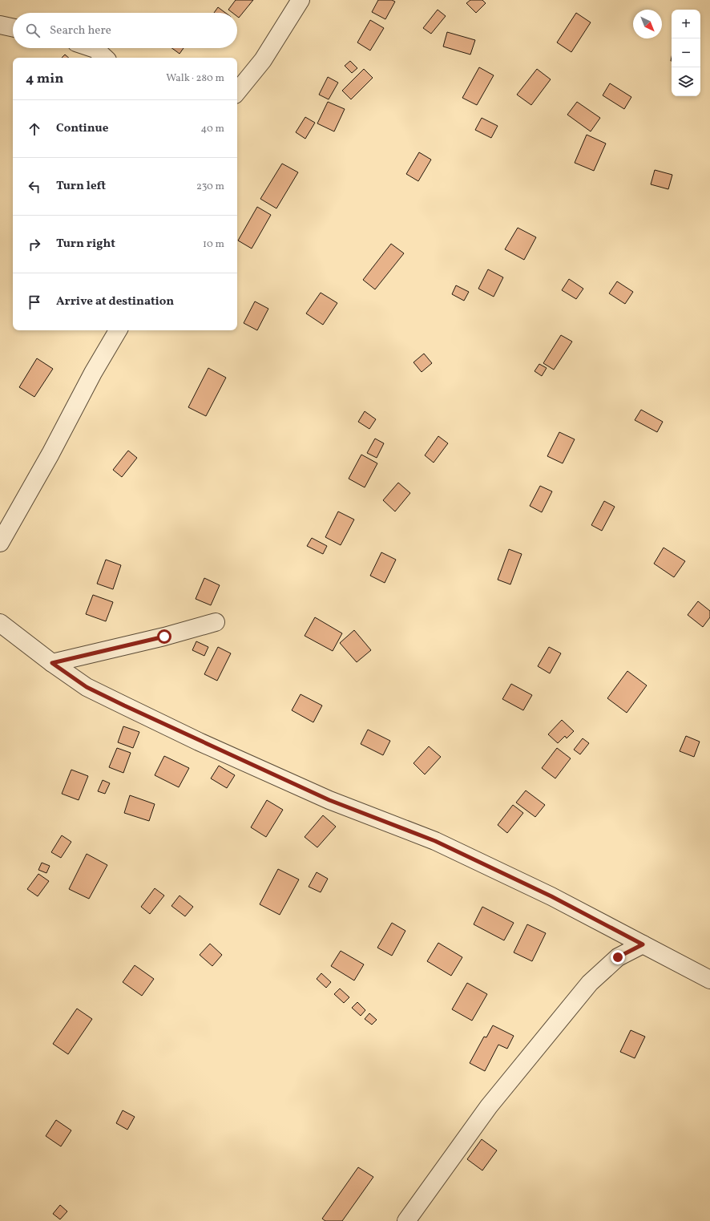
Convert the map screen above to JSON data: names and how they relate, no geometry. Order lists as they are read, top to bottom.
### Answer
{
  "north": "bottom right",
  "page": {
    "map_buttons": ["+", "−"],
    "search": "Search here",
    "heading": ["4 min", "Walk · 280 m"],
    "list": [
      ["Continue", "40 m"],
      ["Turn left", "230 m"],
      ["Turn right", "10 m"],
      "Arrive at destination"
    ]
  }
}
